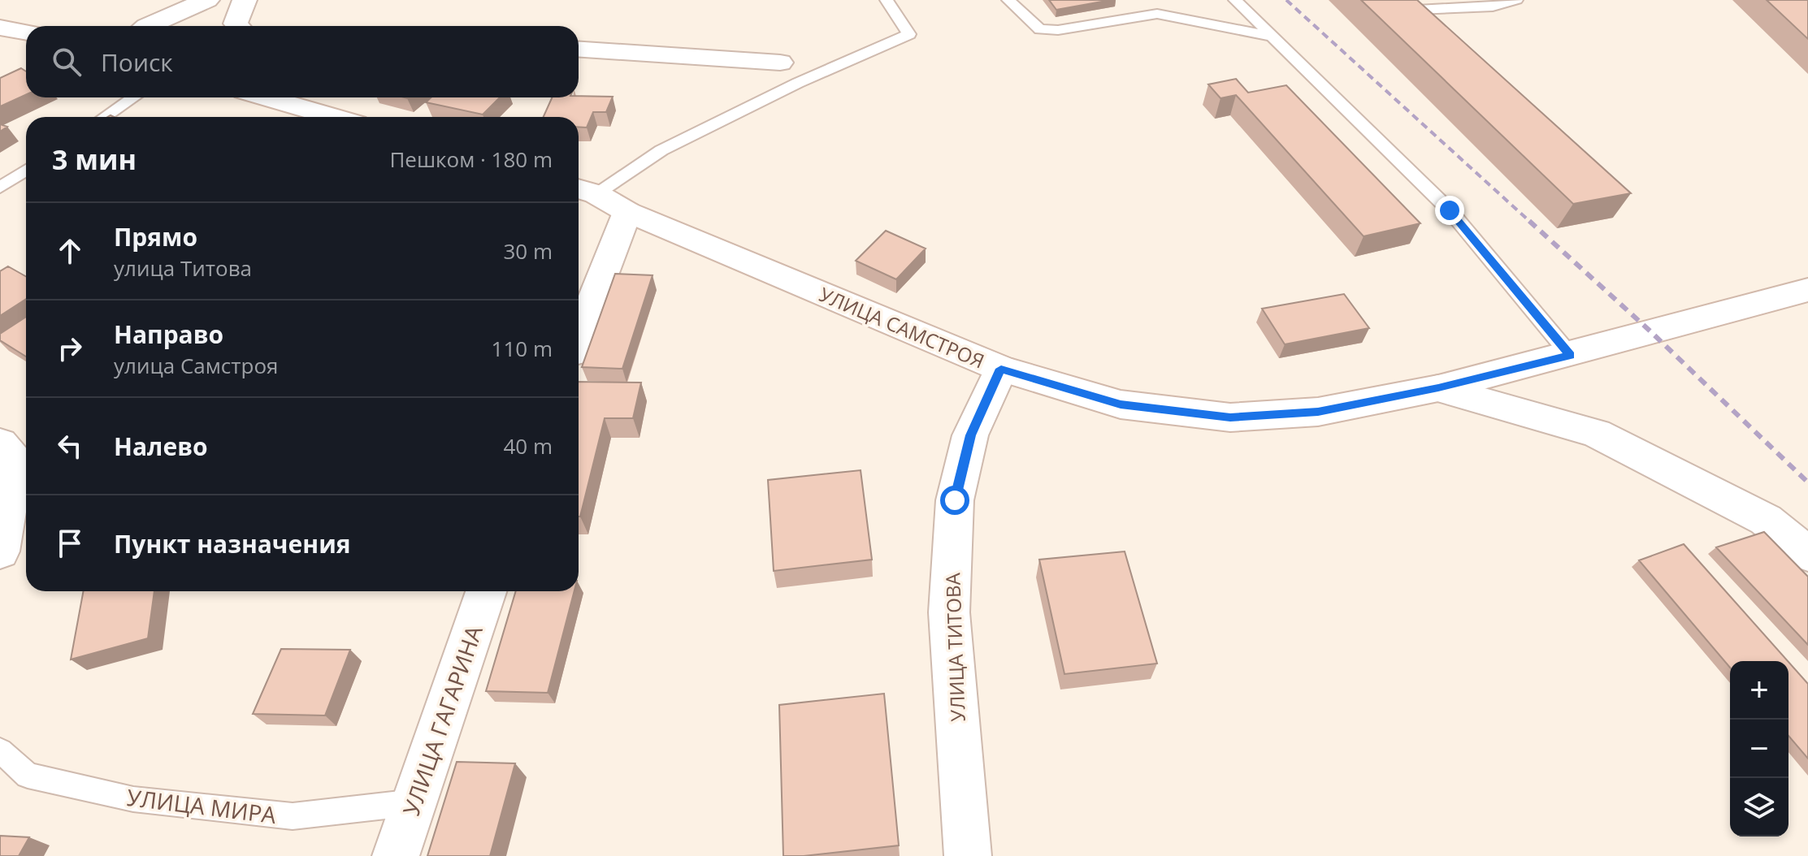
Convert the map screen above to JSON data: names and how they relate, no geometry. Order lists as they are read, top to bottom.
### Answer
{
  "streets": {
    "street": ["УЛИЦА САМСТРОЯ", "УЛИЦА ТИТОВА", "УЛИЦА ГАГАРИНА"],
    "lane": ["УЛИЦА МИРА"]
  },
  "crossings": [
    ["УЛИЦА САМСТРОЯ", "УЛИЦА ТИТОВА"],
    ["УЛИЦА ГАГАРИНА", "УЛИЦА МИРА"]
  ],
  "page": {
    "search": "Поиск",
    "heading": ["3 мин", "Пешком · 180 m"],
    "list": [
      ["Прямо", "улица Титова", "30 m"],
      ["Направо", "улица Самстроя", "110 m"],
      ["Налево", "40 m"],
      "Пункт назначения"
    ],
    "map_buttons": ["+", "−"]
  }
}
